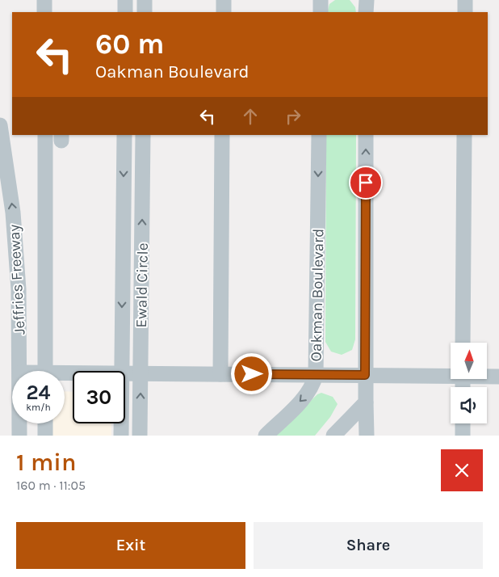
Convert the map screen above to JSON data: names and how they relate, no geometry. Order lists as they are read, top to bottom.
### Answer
{
  "streets": {
    "street": ["Jeffries Freeway", "Ewald Circle", "Oakman Boulevard"]
  },
  "north": "top",
  "page": {
    "turn": ["60 m", "Oakman Boulevard"],
    "speed": "24 km/h",
    "limit": "30",
    "heading": ["1 min", "160 m · 11:05"],
    "buttons": ["Exit", "Share"]
  }
}
